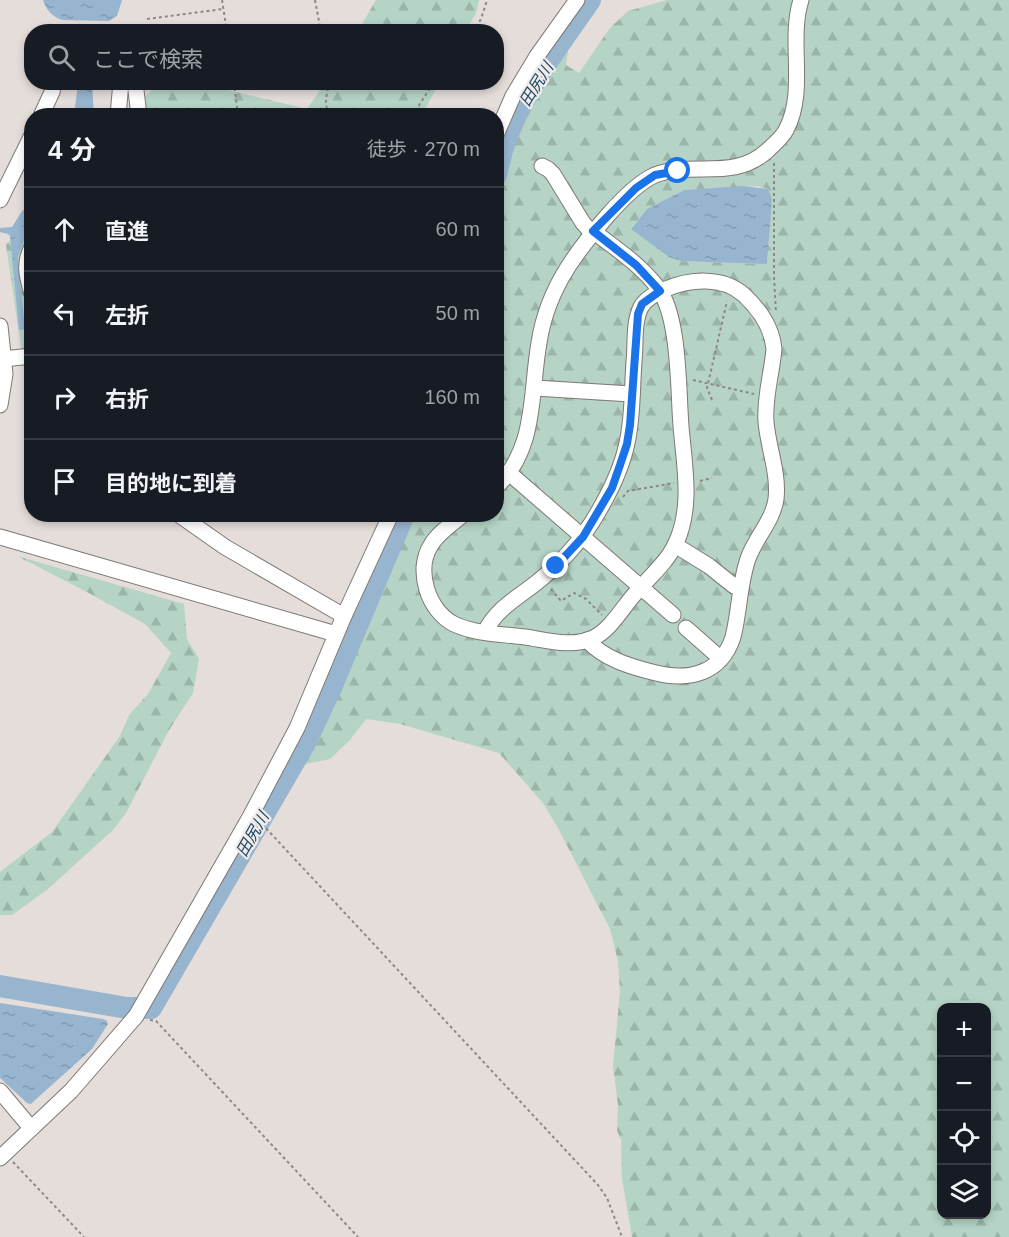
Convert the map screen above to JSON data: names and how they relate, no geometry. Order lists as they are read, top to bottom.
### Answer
{
  "water": ["田尻川"],
  "page": {
    "search": "ここで検索",
    "heading": ["4 分", "徒歩 · 270 m"],
    "list": [
      ["直進", "60 m"],
      ["左折", "50 m"],
      ["右折", "160 m"],
      "目的地に到着"
    ],
    "map_buttons": ["+", "−"]
  }
}
